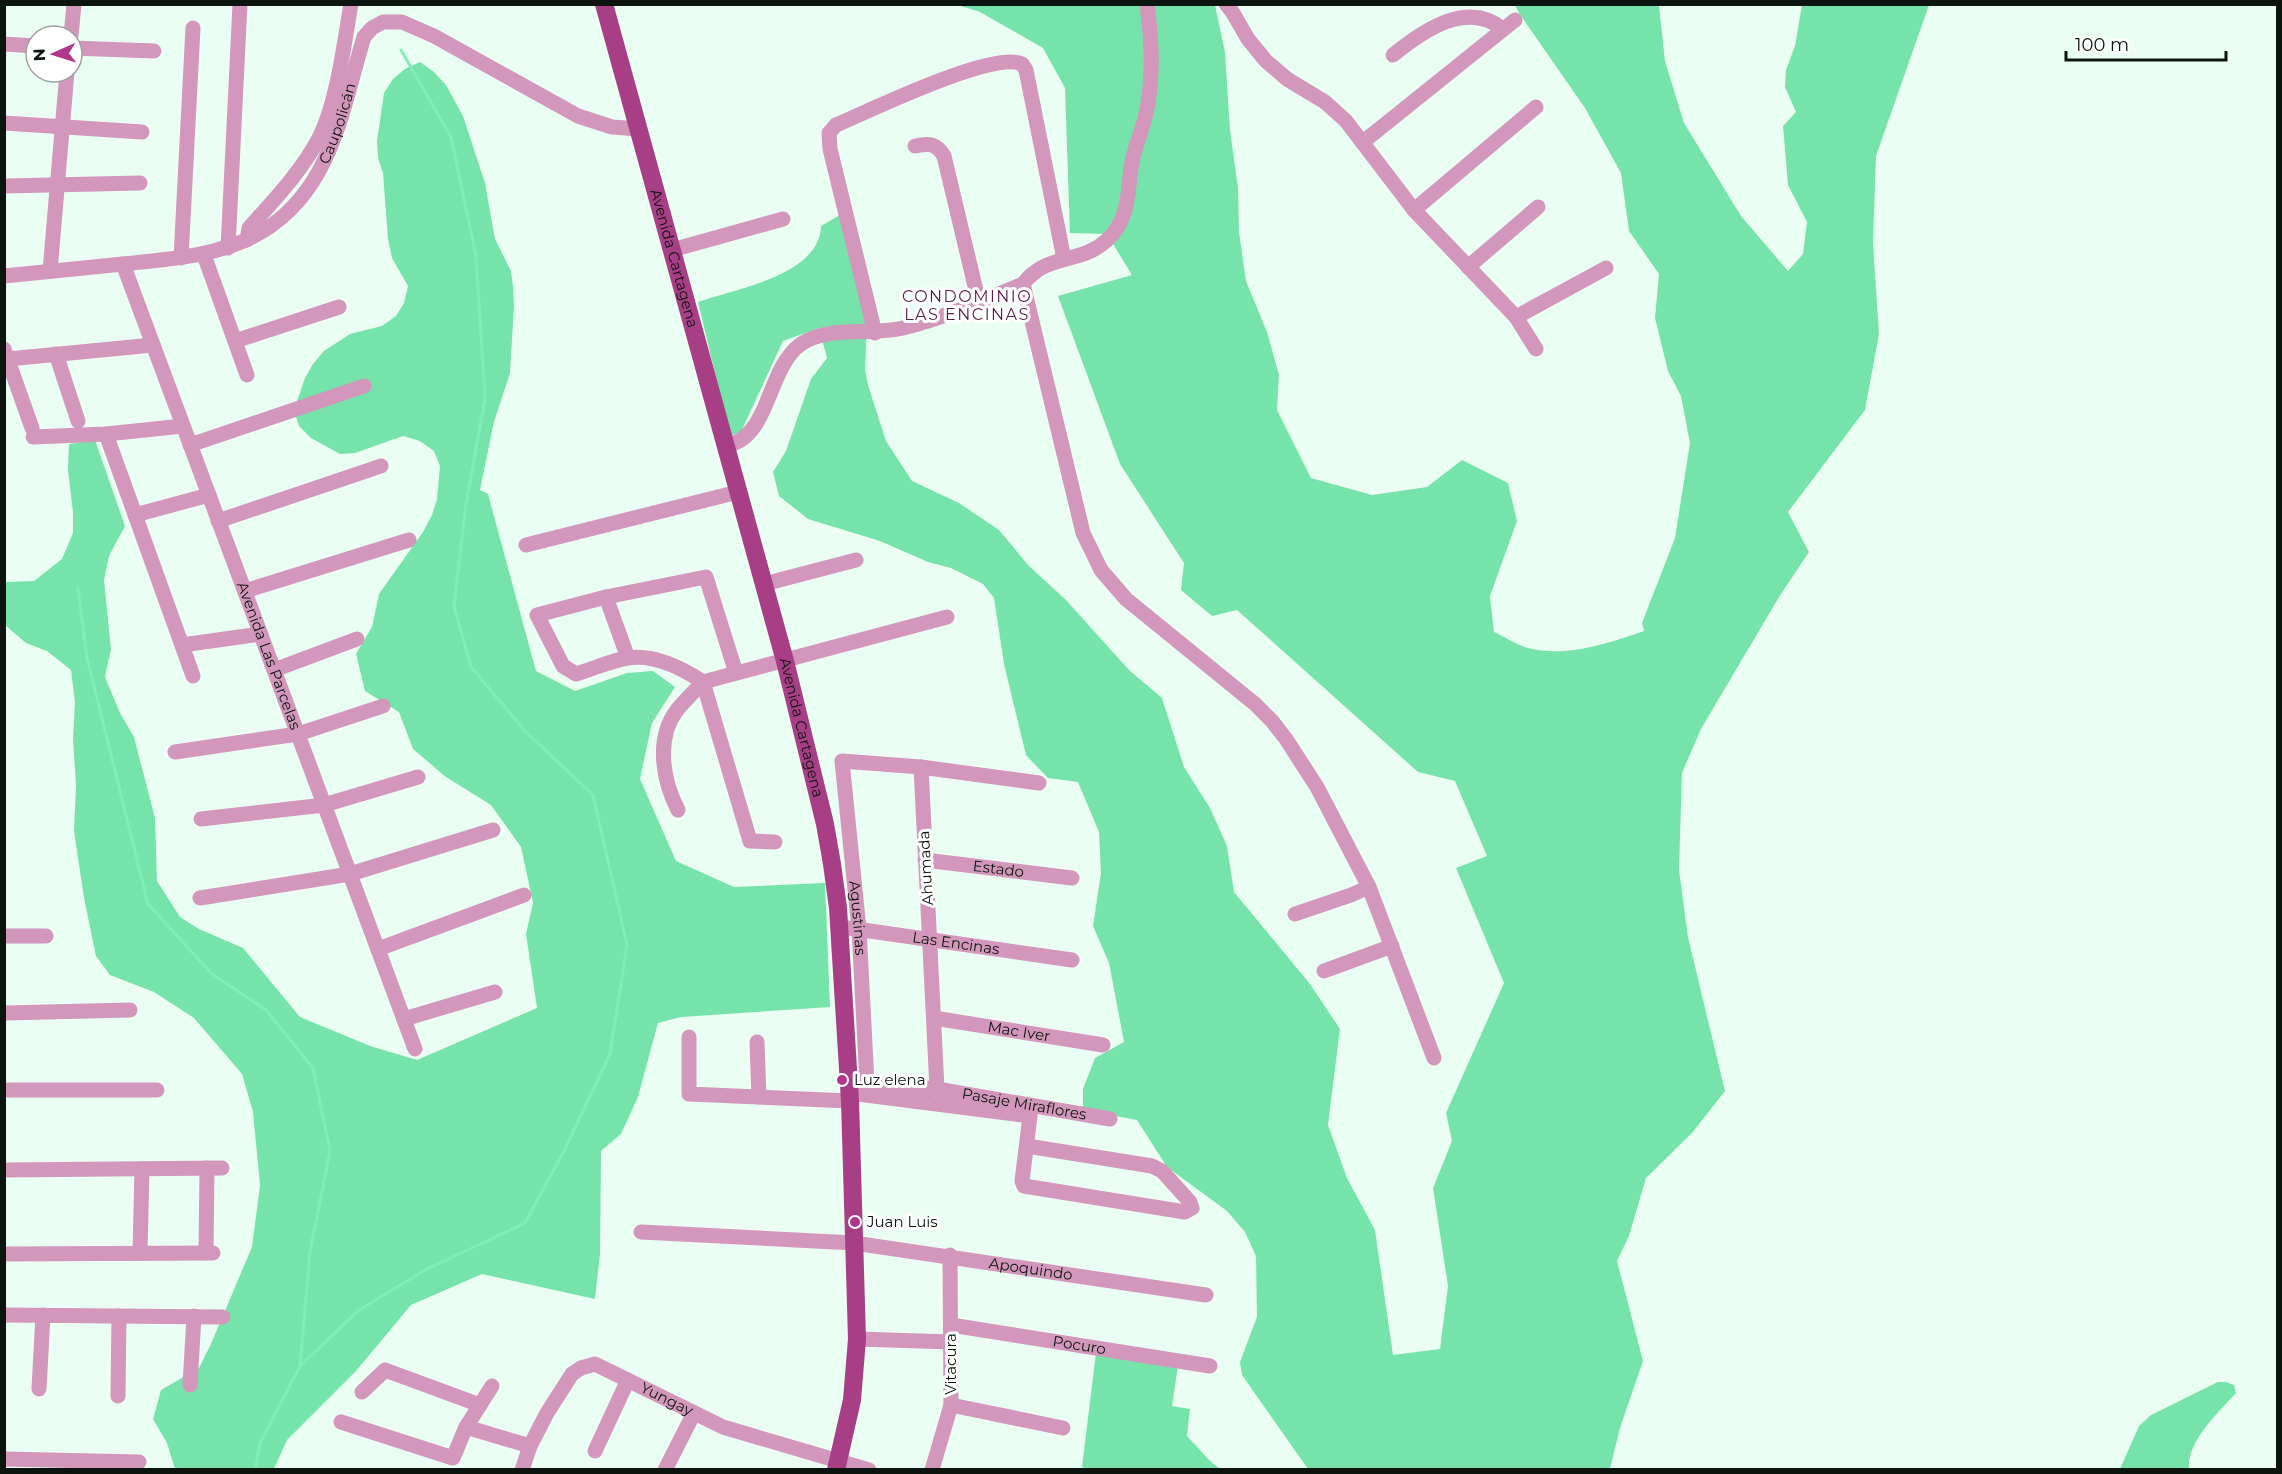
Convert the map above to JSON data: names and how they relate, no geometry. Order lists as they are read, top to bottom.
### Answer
{
  "streets": {
    "main road": ["Avenida Cartagena"],
    "street": [
      "Caupolicán",
      "Avenida Las Parcelas",
      "Ahumada",
      "Estado",
      "Agustinas",
      "Las Encinas",
      "Mac Iver",
      "Pasaje Miraflores",
      "Apoquindo",
      "Pocuro",
      "Vitacura",
      "Yungay"
    ]
  },
  "crossings": [
    ["Caupolicán", "Avenida Cartagena"],
    ["Caupolicán", "Avenida Las Parcelas"],
    ["Avenida Cartagena", "Las Encinas"],
    ["Avenida Cartagena", "Apoquindo"],
    ["Avenida Cartagena", "Yungay"],
    ["Ahumada", "Estado"],
    ["Ahumada", "Agustinas"],
    ["Ahumada", "Las Encinas"],
    ["Ahumada", "Mac Iver"],
    ["Ahumada", "Pasaje Miraflores"],
    ["Agustinas", "Las Encinas"],
    ["Agustinas", "Pasaje Miraflores"],
    ["Apoquindo", "Vitacura"],
    ["Pocuro", "Vitacura"]
  ],
  "districts": ["CONDOMINIO LAS ENCINAS"],
  "places": ["Luz elena", "Juan Luis"],
  "scale_bar": "100 m",
  "north": "left"
}
